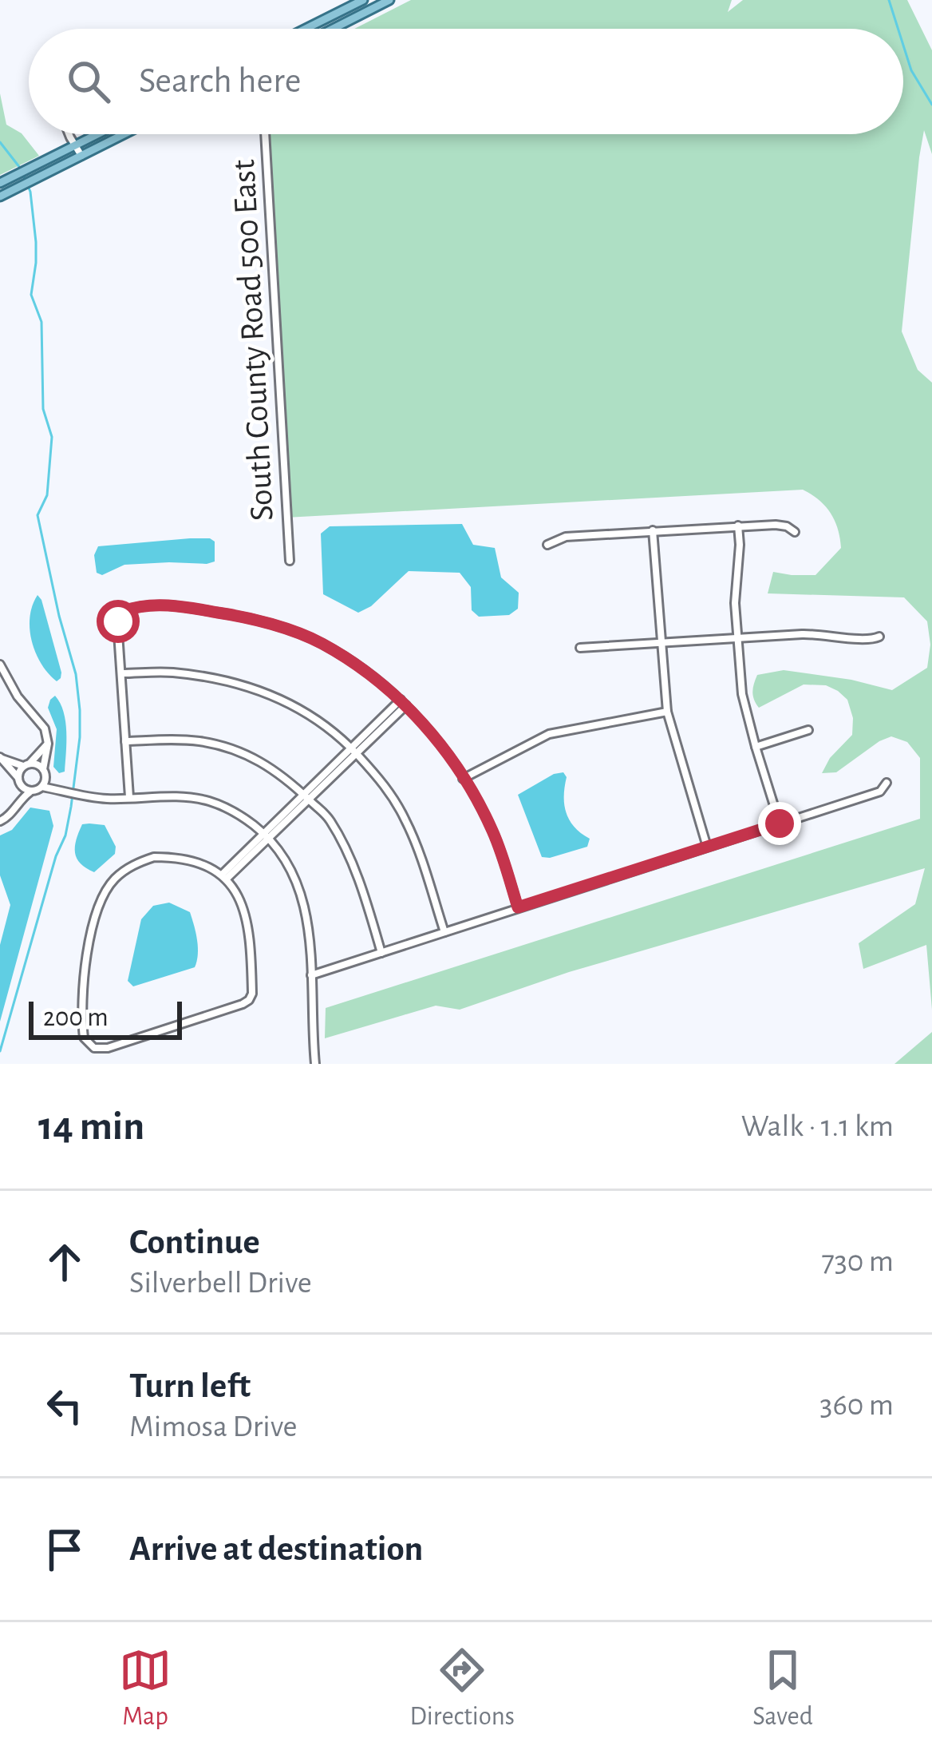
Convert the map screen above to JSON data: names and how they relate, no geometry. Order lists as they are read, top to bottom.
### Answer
{
  "streets": {
    "street": ["South County Road 500 East"]
  },
  "scale_bar": "200 m",
  "page": {
    "search": "Search here",
    "scale": "200 m",
    "heading": ["14 min", "Walk · 1.1 km"],
    "list": [
      ["Continue", "Silverbell Drive", "730 m"],
      ["Turn left", "Mimosa Drive", "360 m"],
      "Arrive at destination"
    ],
    "nav": ["Map", "Directions", "Saved"]
  }
}
